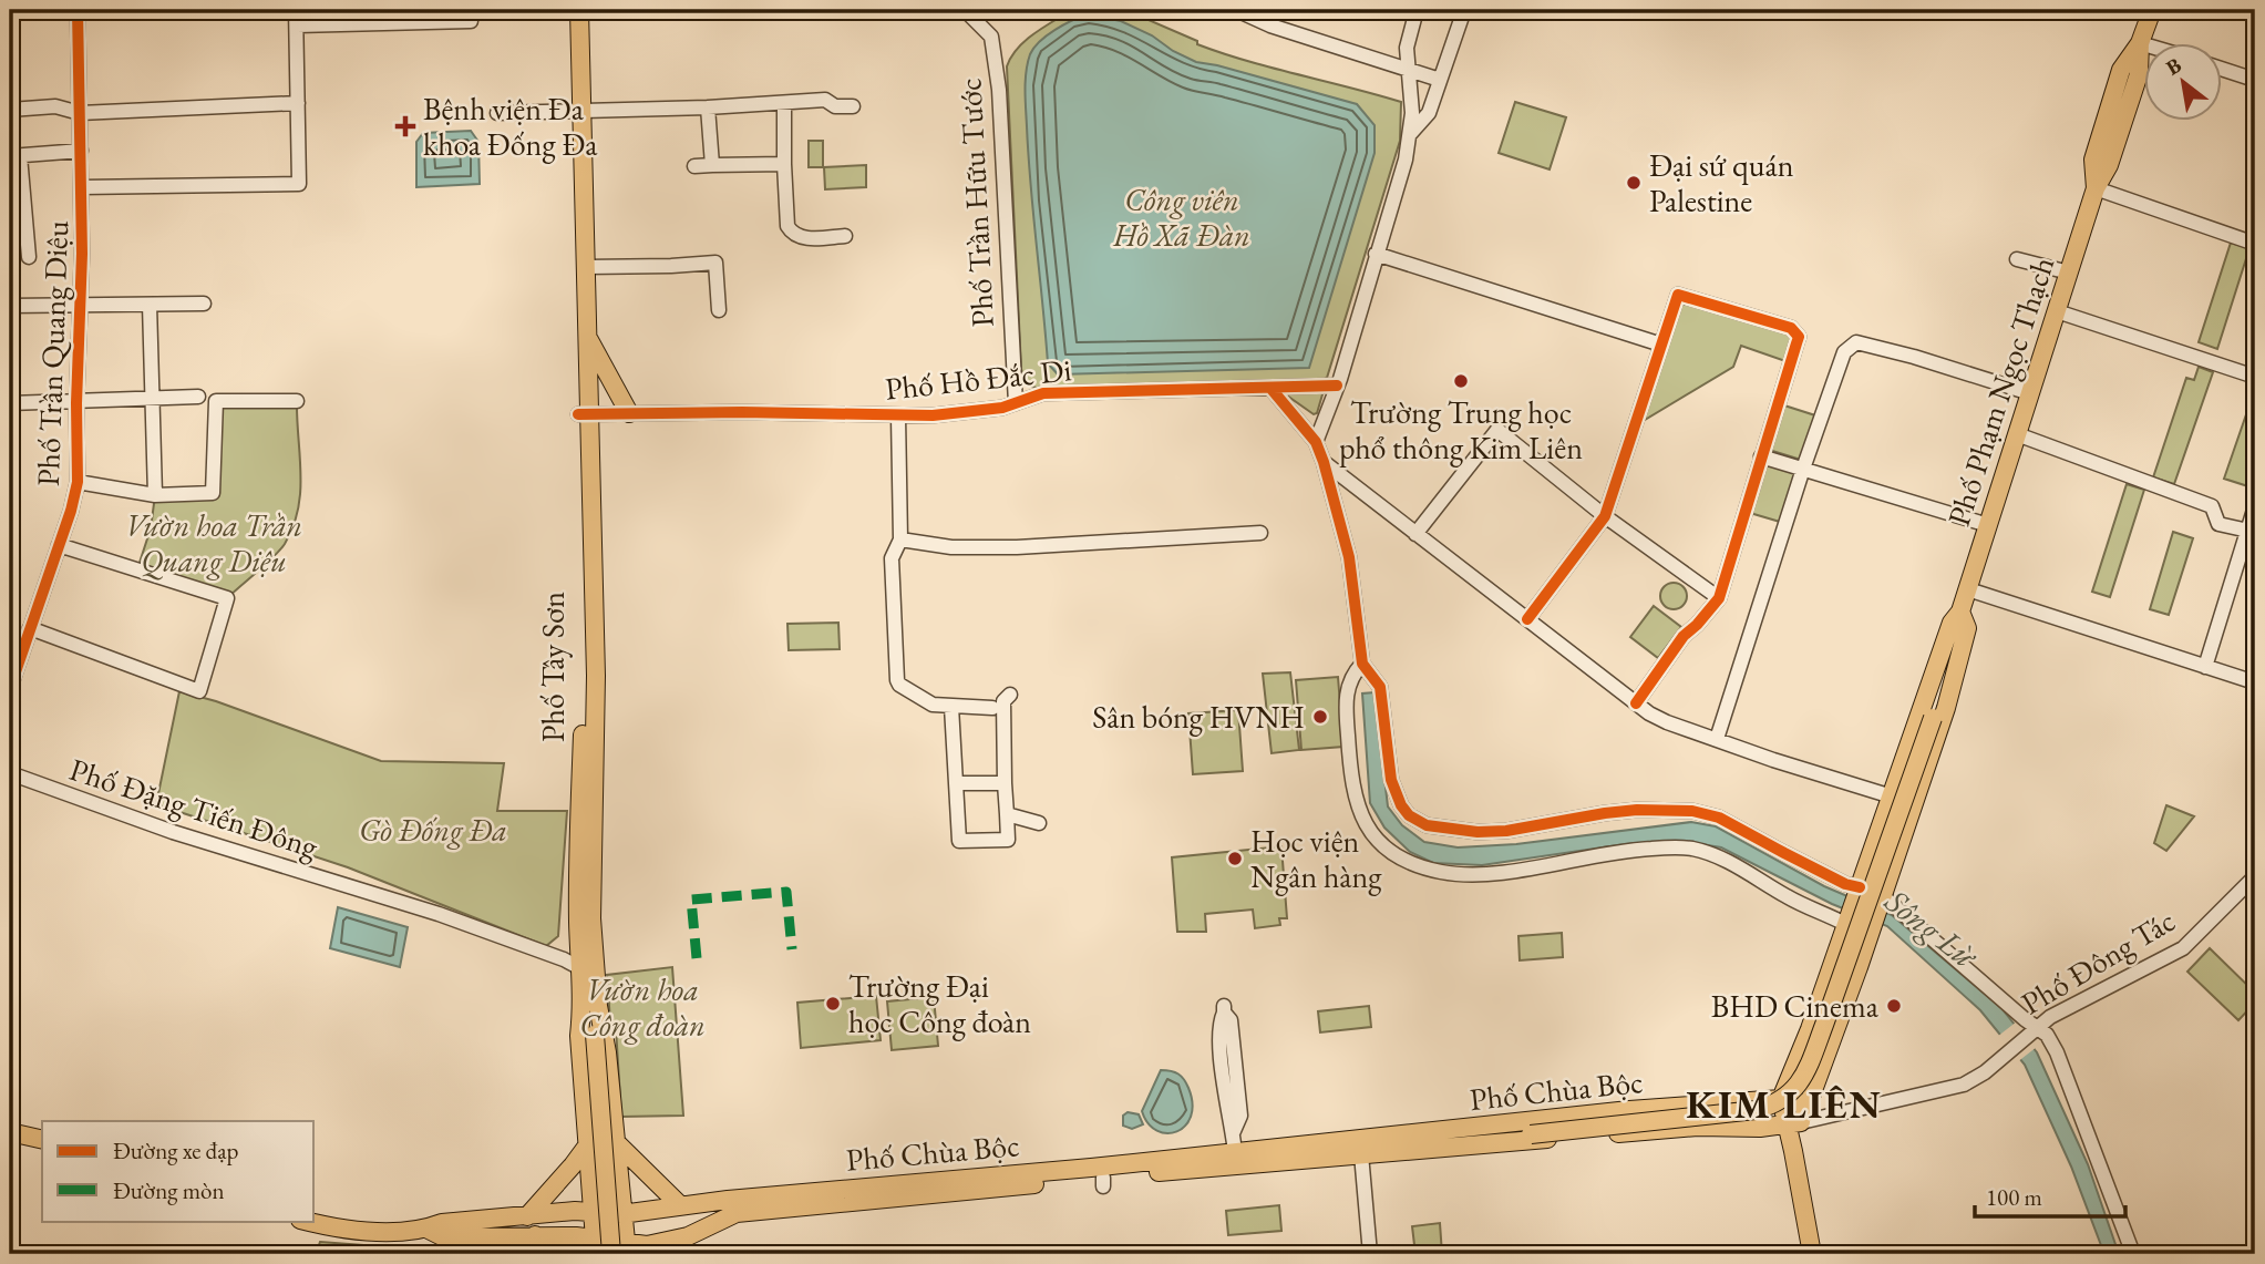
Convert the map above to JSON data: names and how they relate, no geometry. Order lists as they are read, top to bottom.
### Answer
{
  "streets": {
    "main road": ["Phố Phạm Ngọc Thạch", "Phố Tây Sơn", "Phố Chùa Bộc"],
    "street": [
      "Phố Trần Hữu Tước",
      "Phố Trần Quang Diệu",
      "Phố Hồ Đắc Di",
      "Phố Đặng Tiến Đông",
      "Phố Đông Tác"
    ]
  },
  "crossings": [
    ["Phố Trần Hữu Tước", "Phố Hồ Đắc Di"],
    ["Phố Hồ Đắc Di", "Phố Tây Sơn"],
    ["Phố Phạm Ngọc Thạch", "Phố Chùa Bộc"],
    ["Phố Tây Sơn", "Phố Đặng Tiến Đông"],
    ["Phố Tây Sơn", "Phố Chùa Bộc"],
    ["Phố Đông Tác", "Phố Chùa Bộc"]
  ],
  "districts": ["KIM LIÊN"],
  "water": ["Sông Lừ"],
  "parks": [
    "Công viên Hồ Xã Đàn",
    "Vườn hoa Trần Quang Diệu",
    "Gò Đống Đa",
    "Vườn hoa Công đoàn"
  ],
  "places": {
    "health": ["Bệnh viện Đa khoa Đống Đa"],
    "other": [
      "Đại sứ quán Palestine",
      "Trường Trung học phổ thông Kim Liên",
      "Sân bóng HVNH",
      "Học viện Ngân hàng",
      "Trường Đại học Công đoàn",
      "BHD Cinema"
    ]
  },
  "legend": ["Đường xe đạp", "Đường mòn"],
  "scale_bar": "100 m",
  "north": "top left"
}
